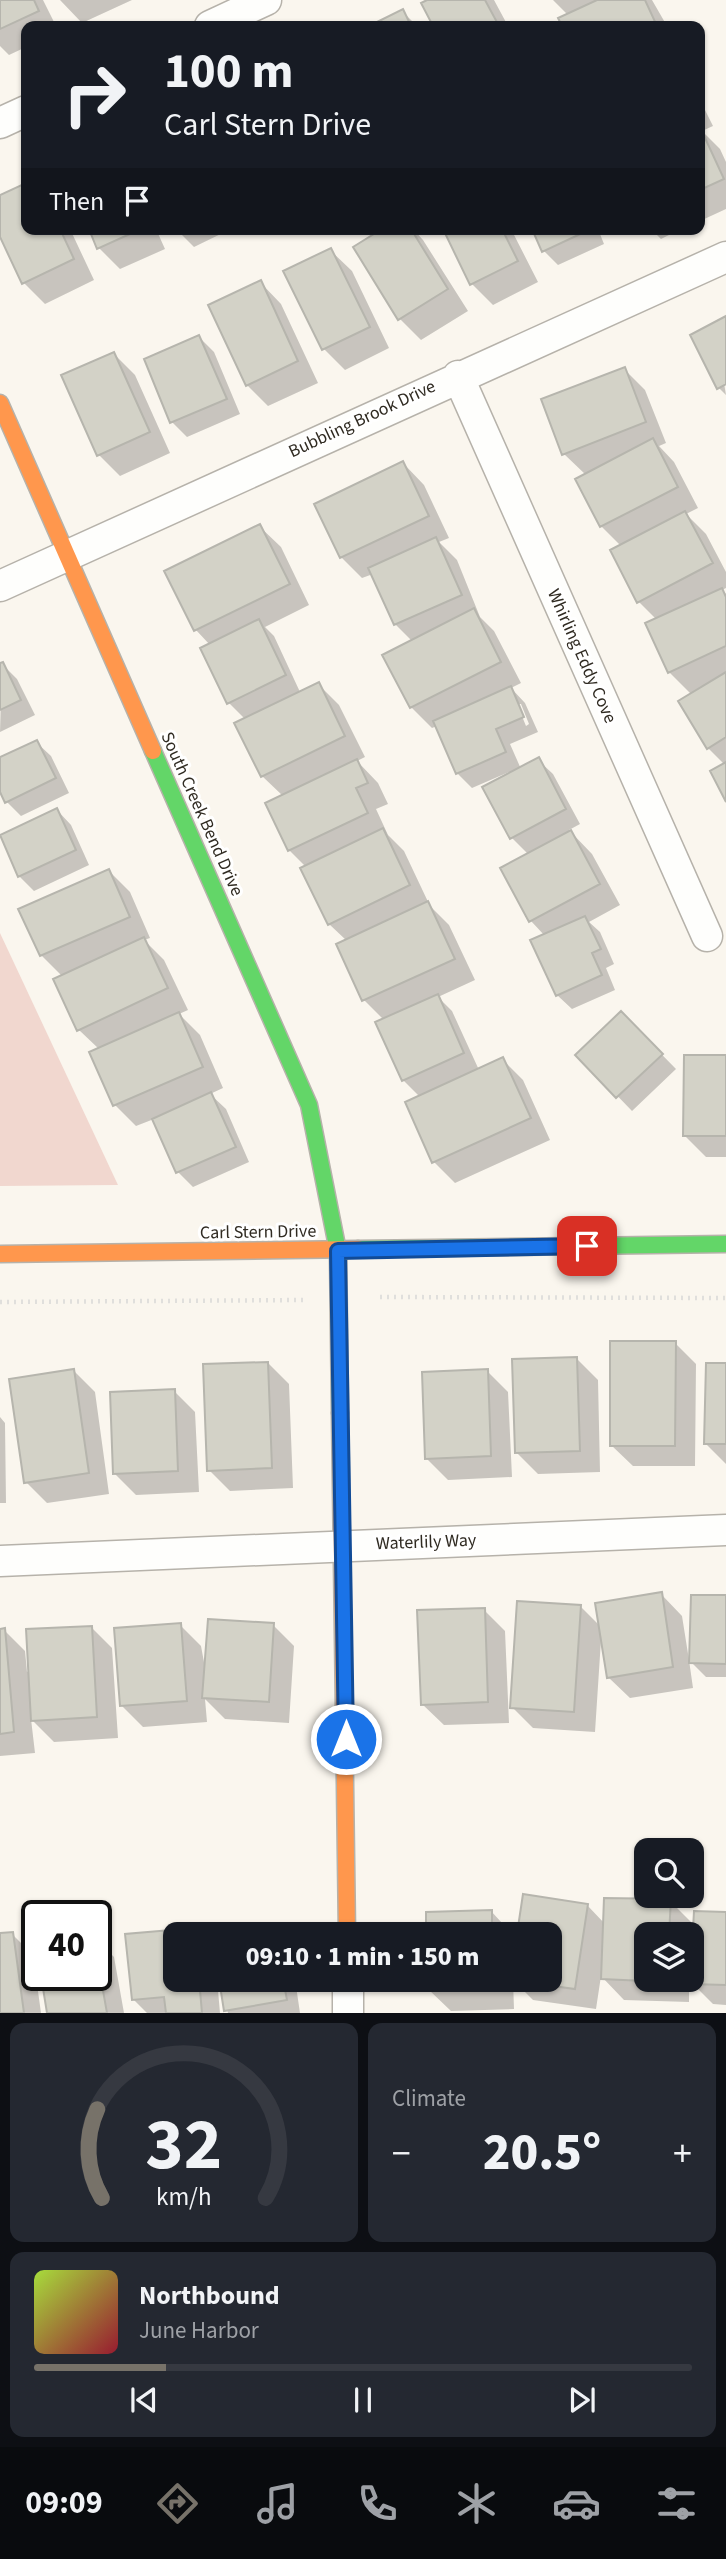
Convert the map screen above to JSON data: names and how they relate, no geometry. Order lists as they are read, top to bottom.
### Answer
{
  "streets": {
    "street": [
      "Bubbling Brook Drive",
      "Whirling Eddy Cove",
      "South Creek Bend Drive",
      "Carl Stern Drive",
      "Waterlily Way"
    ]
  },
  "crossings": [
    ["Bubbling Brook Drive", "Whirling Eddy Cove"],
    ["Bubbling Brook Drive", "South Creek Bend Drive"],
    ["South Creek Bend Drive", "Carl Stern Drive"],
    ["South Creek Bend Drive", "Waterlily Way"]
  ],
  "page": {
    "turn": ["100 m", "Carl Stern Drive"],
    "then": "Then",
    "limit": "40",
    "trip": "09:10 · 1 min · 150 m",
    "tile": "Climate",
    "heat": ["−", "20.5°", "+"],
    "song": ["Northbound", "June Harbor"],
    "tabs": "09:09",
    "gauge": ["32", "km/h"]
  }
}
